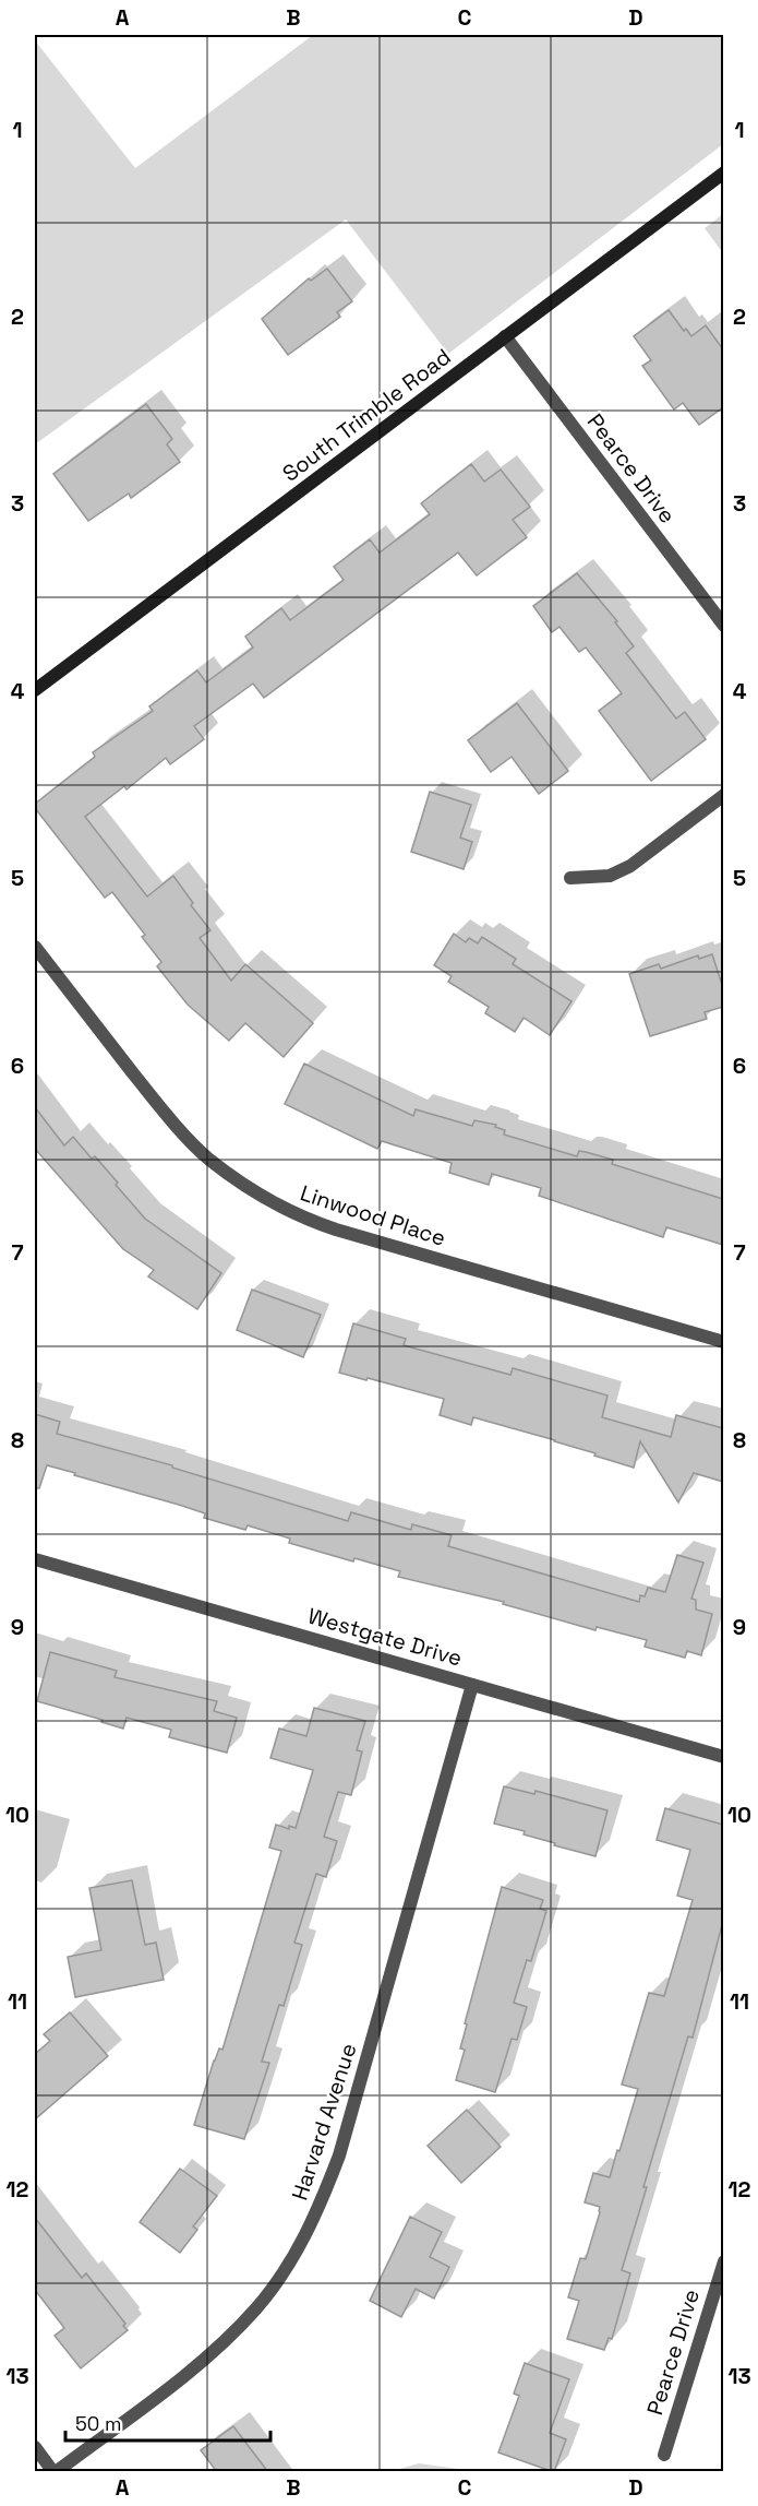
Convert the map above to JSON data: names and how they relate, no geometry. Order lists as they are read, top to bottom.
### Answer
{
  "streets": {
    "main road": ["South Trimble Road"],
    "street": [
      "Pearce Drive",
      "Linwood Place",
      "Westgate Drive",
      "Harvard Avenue"
    ]
  },
  "crossings": [
    ["South Trimble Road", "Pearce Drive"],
    ["Westgate Drive", "Harvard Avenue"]
  ],
  "scale_bar": "50 m",
  "grid": {
    "columns": [
      "A",
      "B",
      "C",
      "D"
    ],
    "rows": [
      "1",
      "2",
      "3",
      "4",
      "5",
      "6",
      "7",
      "8",
      "9",
      "10",
      "11",
      "12",
      "13"
    ]
  }
}
